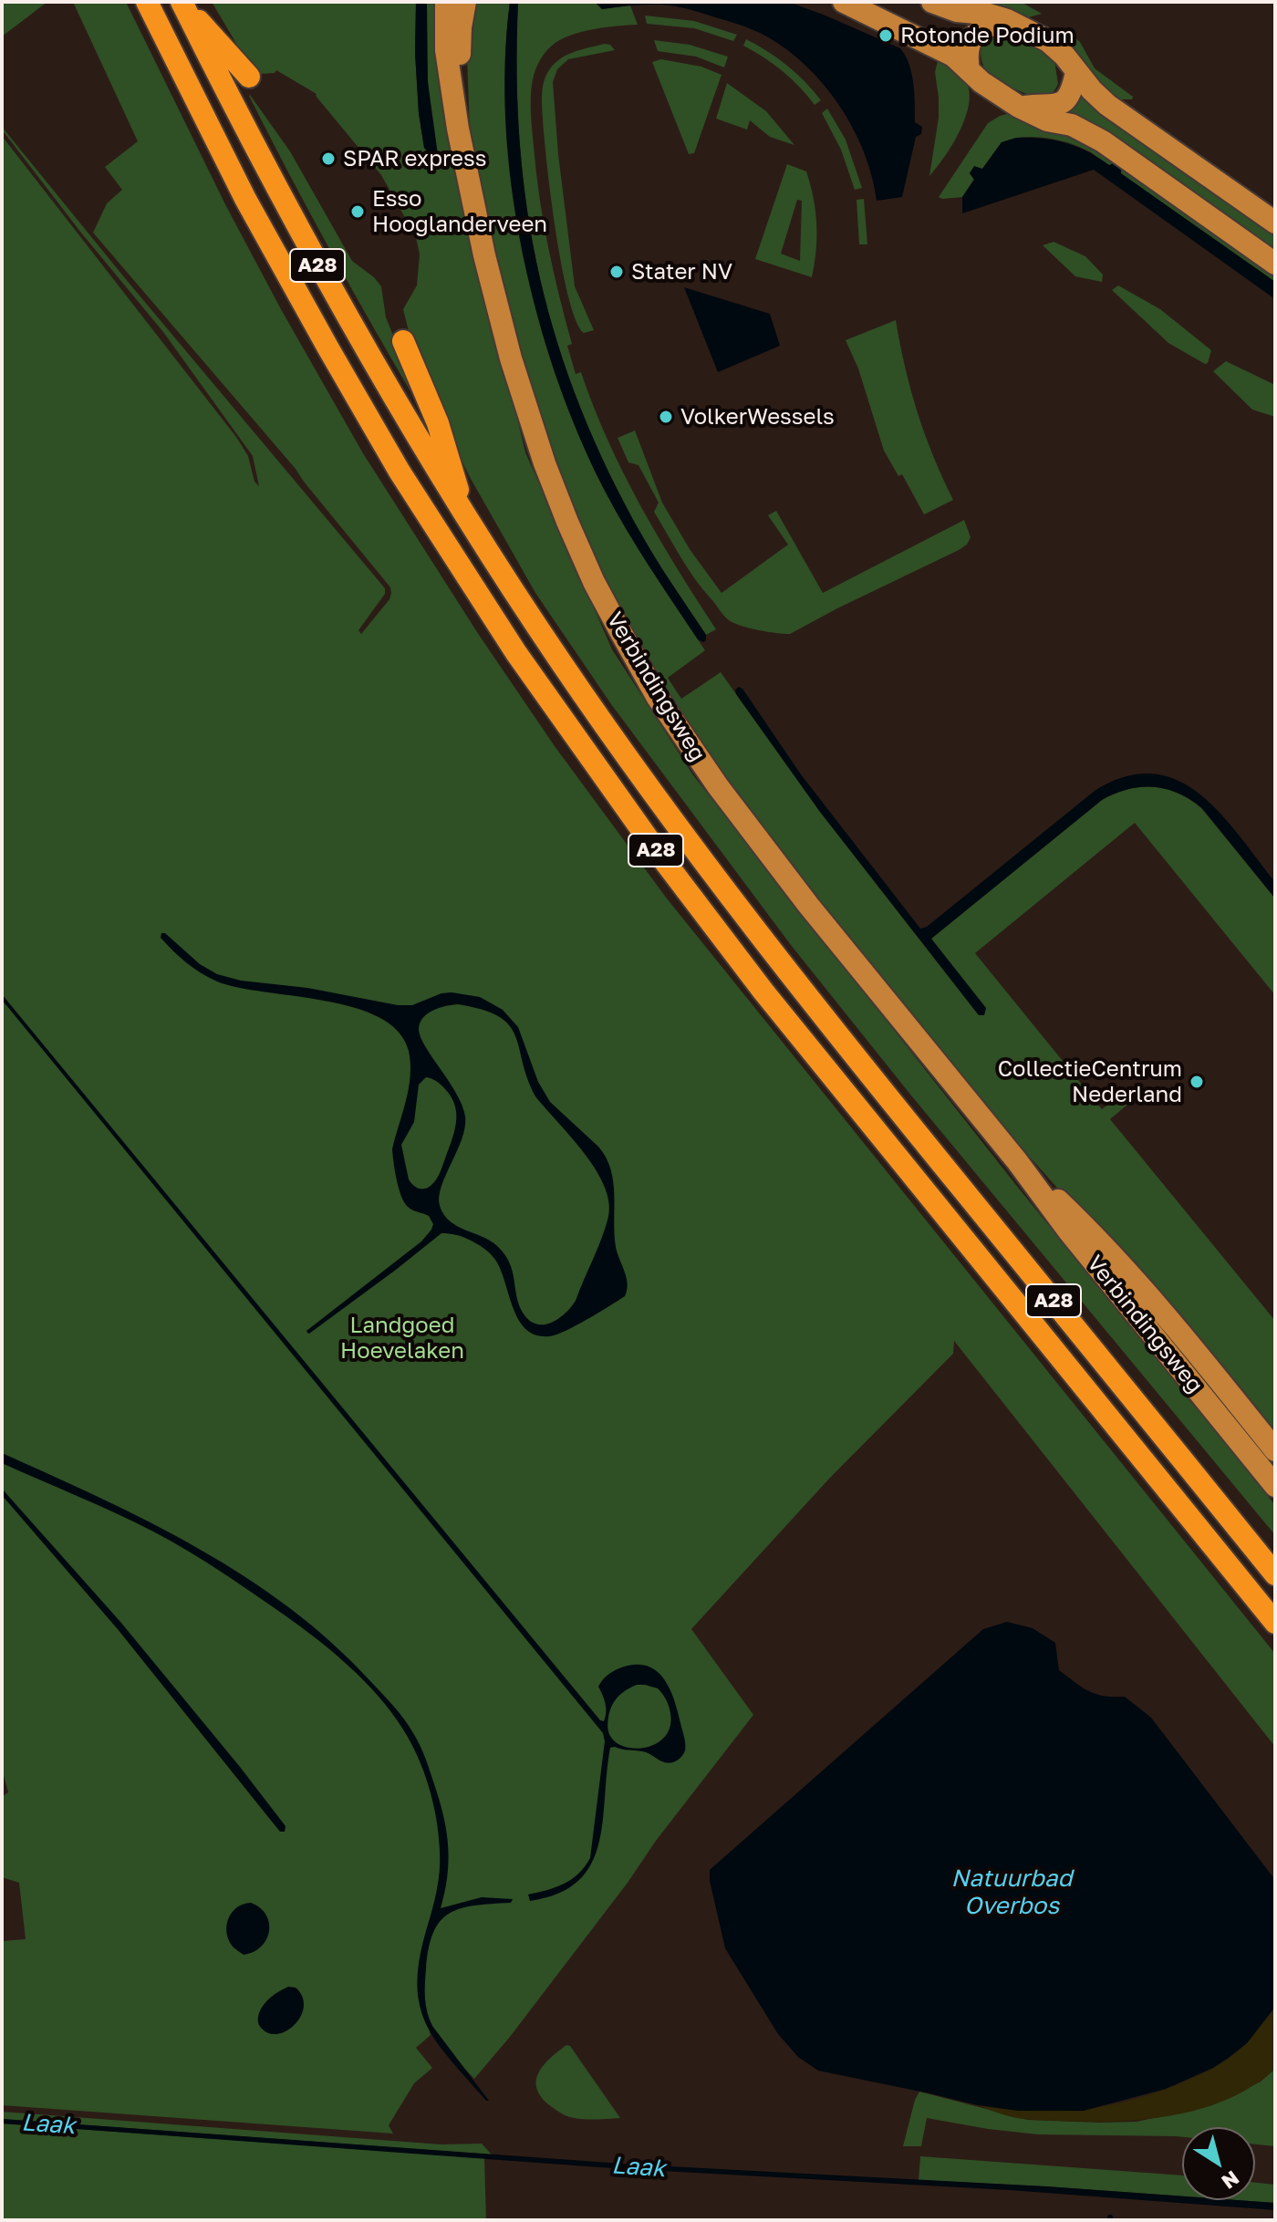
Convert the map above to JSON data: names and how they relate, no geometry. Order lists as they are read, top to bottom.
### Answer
{
  "streets": {
    "highway": ["A28"],
    "main road": ["Verbindingsweg"]
  },
  "water": ["Natuurbad Overbos", "Laak"],
  "parks": ["Landgoed Hoevelaken"],
  "places": [
    "Rotonde Podium",
    "SPAR express",
    "Esso Hooglanderveen",
    "Stater NV",
    "VolkerWessels",
    "CollectieCentrum Nederland"
  ],
  "north": "bottom right"
}
